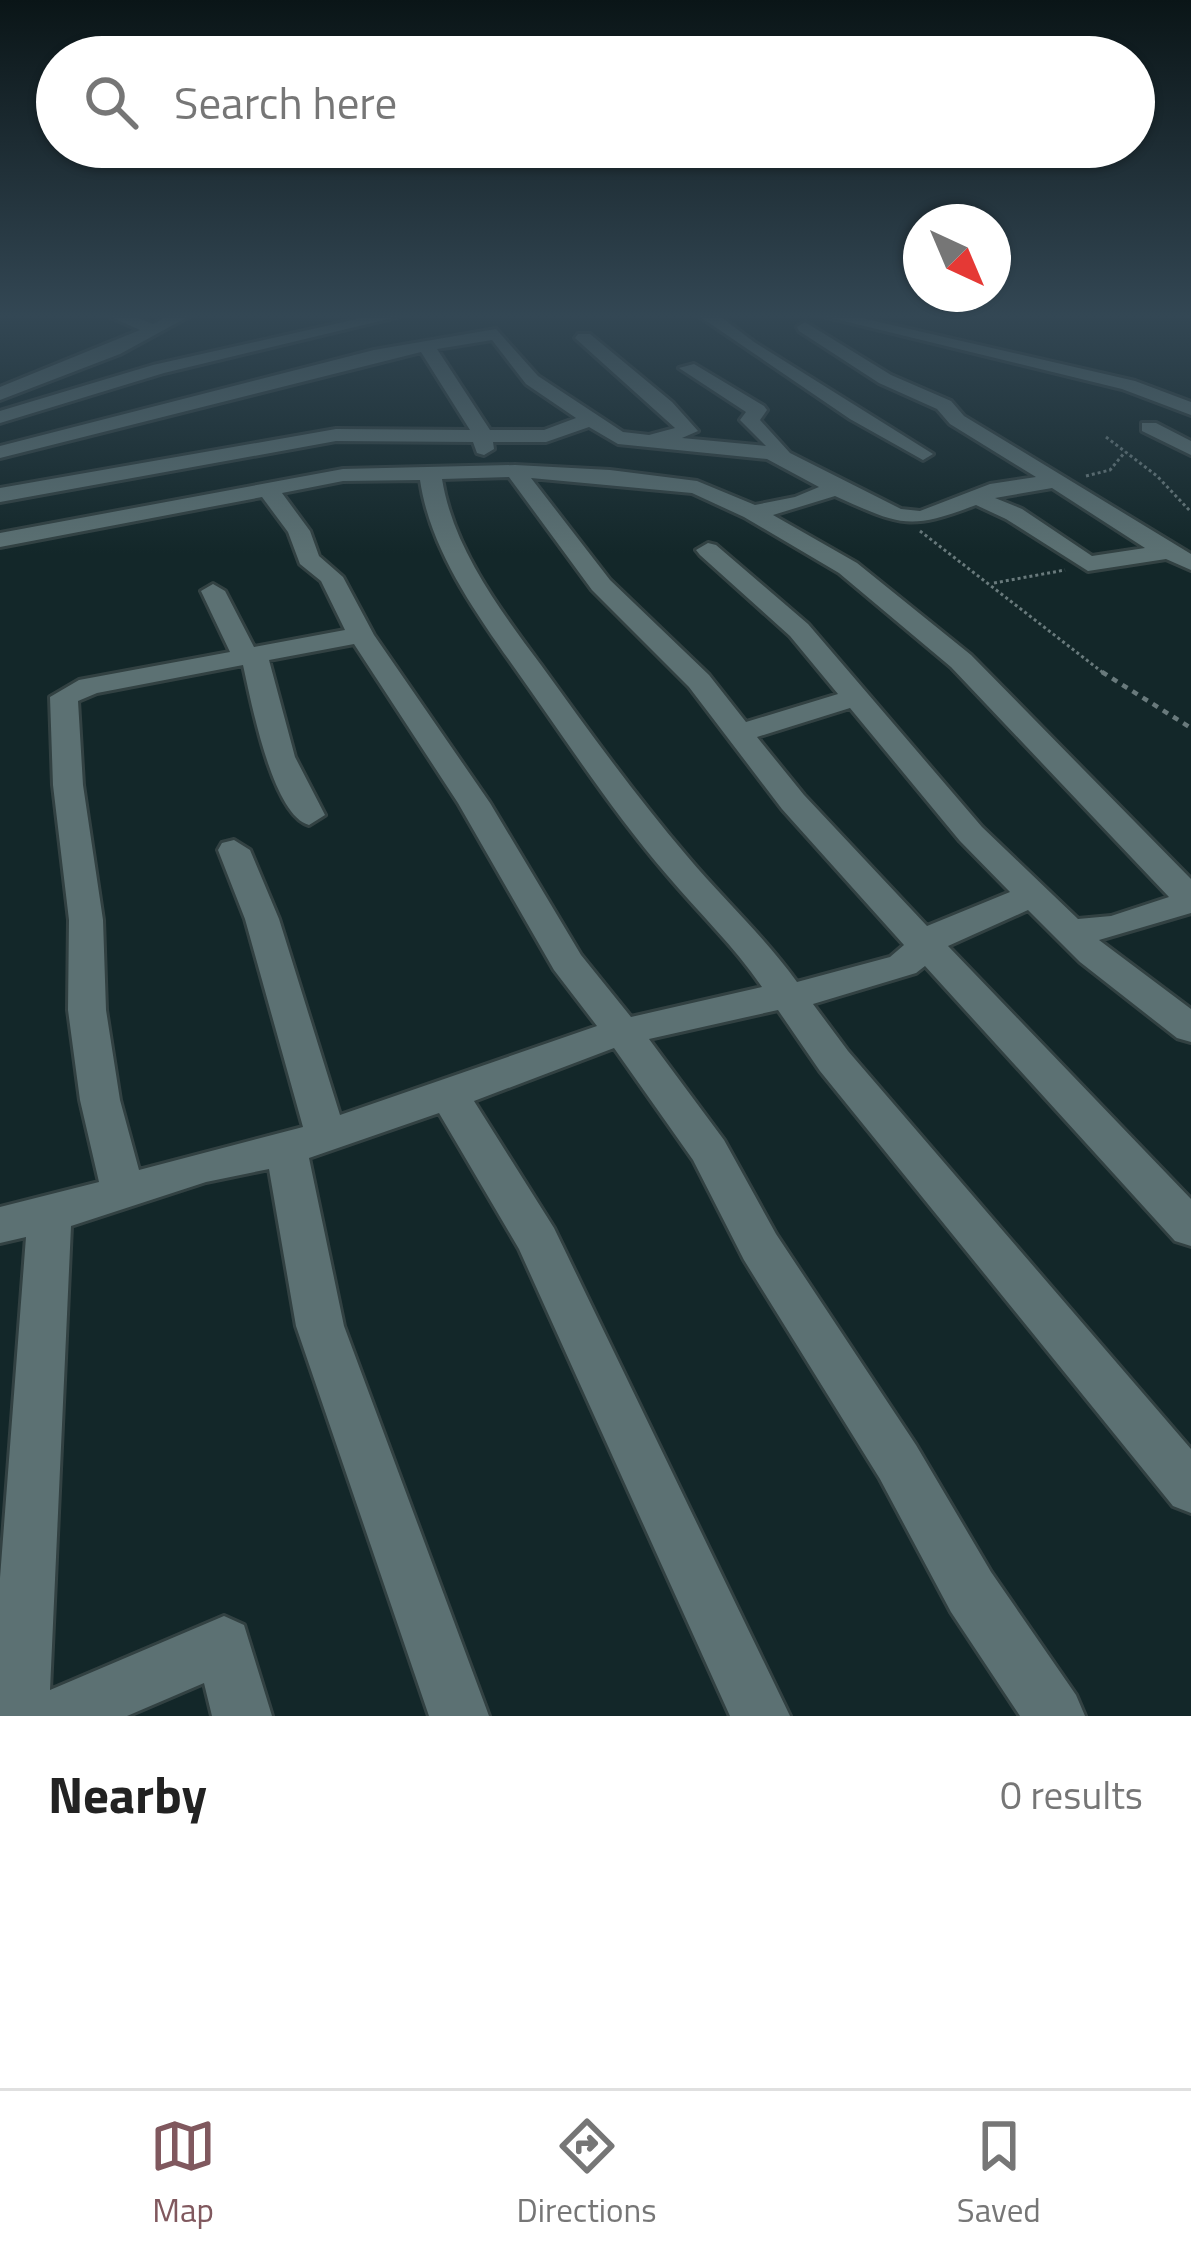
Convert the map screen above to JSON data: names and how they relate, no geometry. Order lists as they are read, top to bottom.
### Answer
{
  "north": "bottom right",
  "page": {
    "search": "Search here",
    "heading": ["Nearby", "0 results"],
    "nav": ["Map", "Directions", "Saved"]
  }
}
